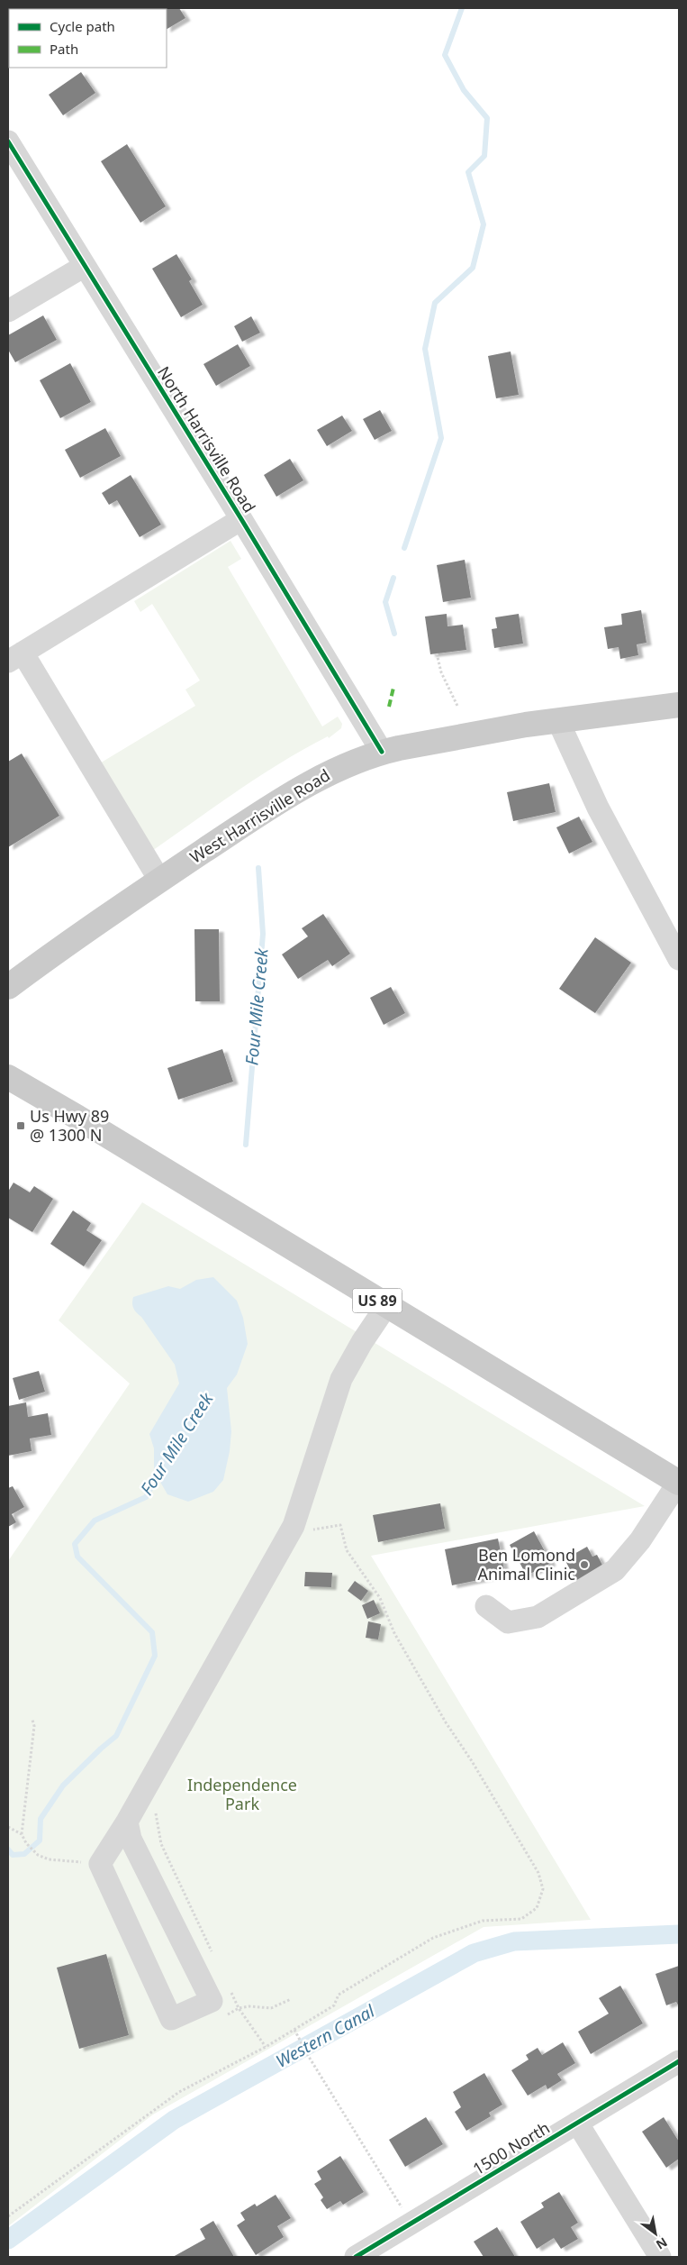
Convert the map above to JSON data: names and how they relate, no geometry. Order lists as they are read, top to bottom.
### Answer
{
  "streets": {
    "main road": ["West Harrisville Road", "US 89"],
    "street": ["North Harrisville Road", "1500 North"]
  },
  "crossings": [
    ["North Harrisville Road", "West Harrisville Road"]
  ],
  "water": ["Four Mile Creek", "Western Canal"],
  "parks": ["Independence Park"],
  "places": {
    "transit": ["Us Hwy 89 @ 1300 N"],
    "other": ["Ben Lomond Animal Clinic"]
  },
  "legend": ["Cycle path", "Path"],
  "north": "bottom right"
}
